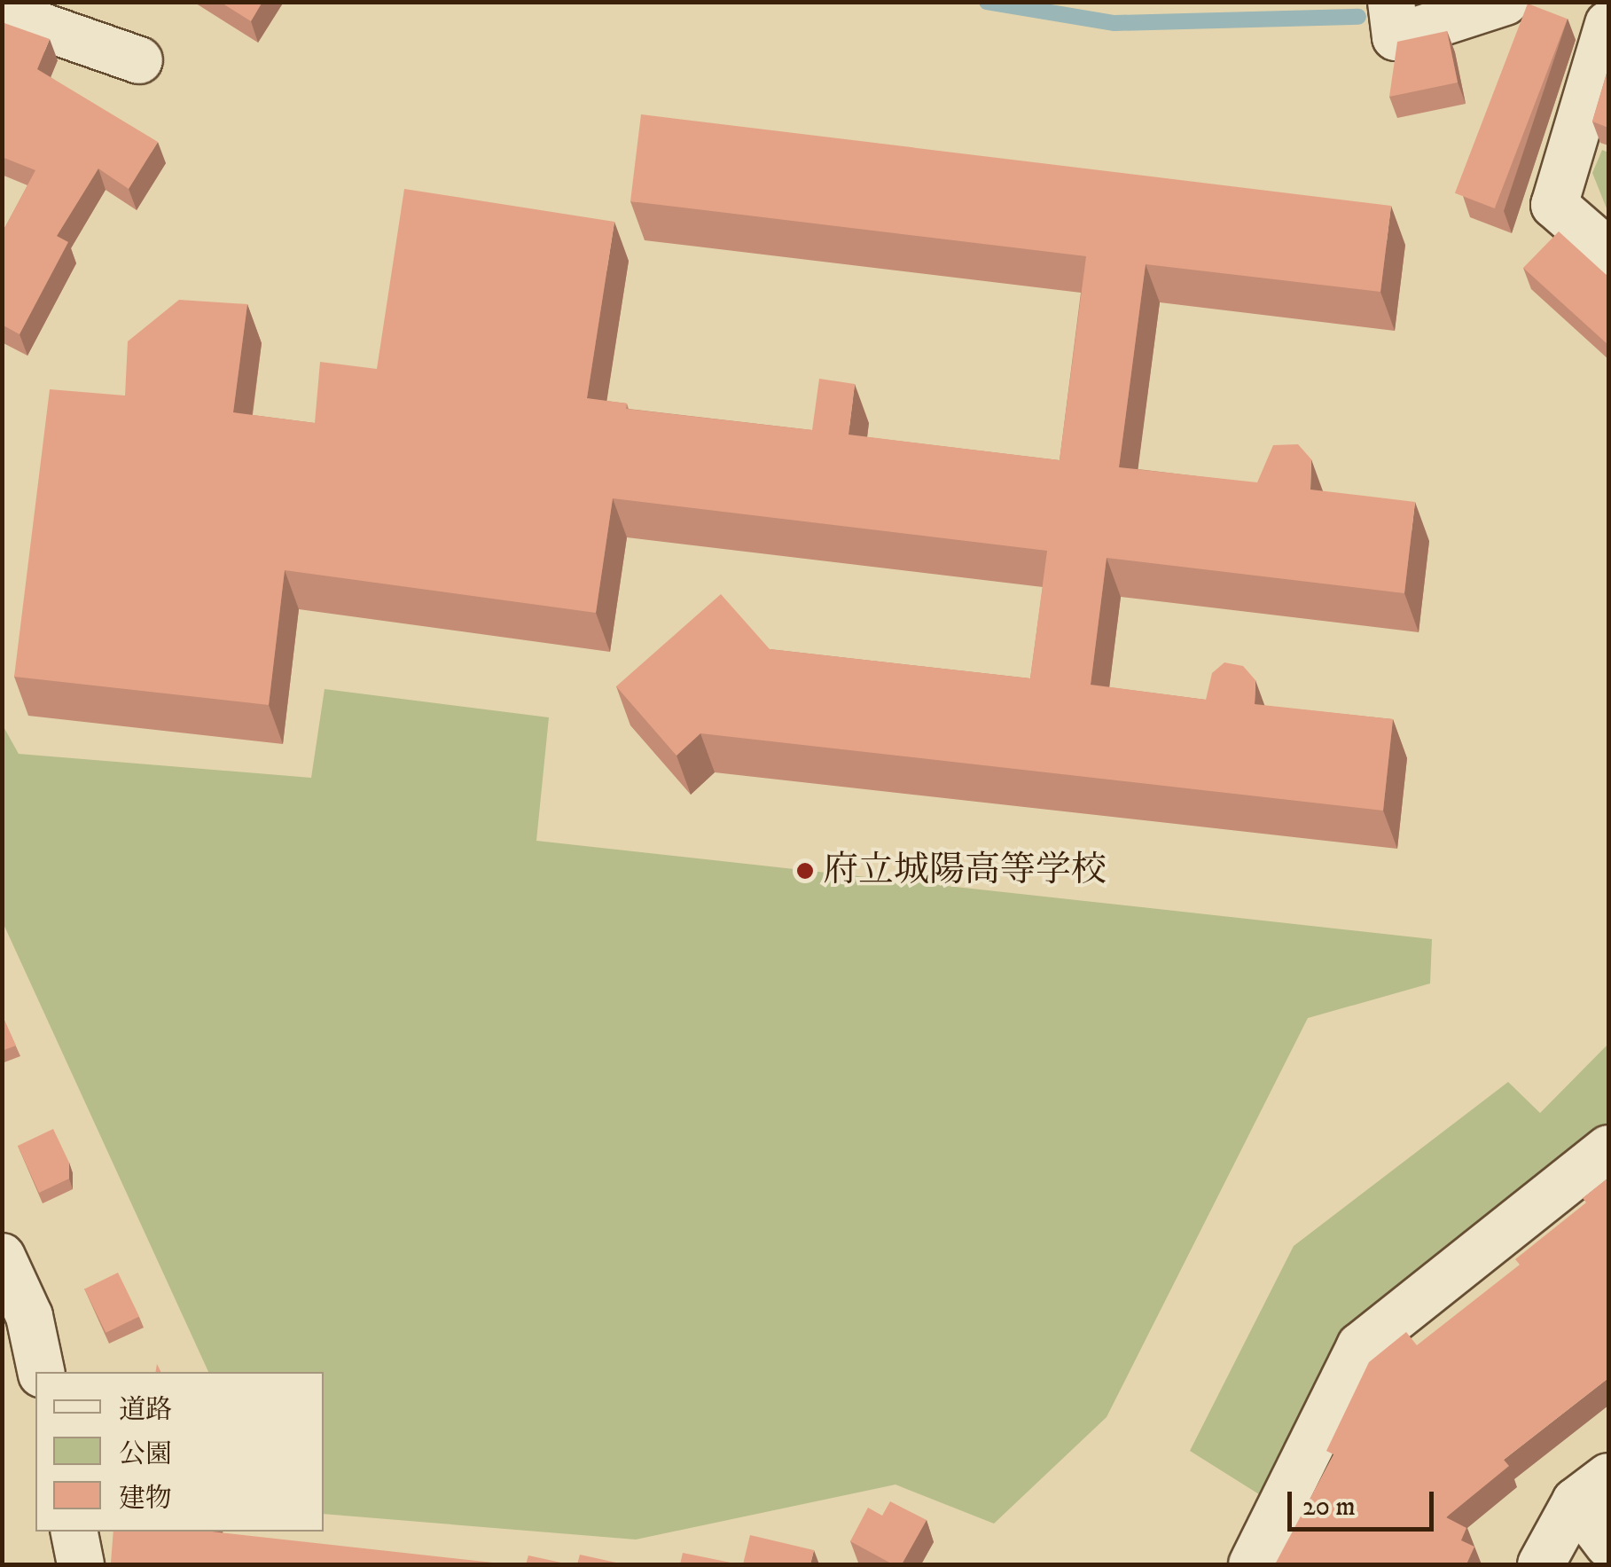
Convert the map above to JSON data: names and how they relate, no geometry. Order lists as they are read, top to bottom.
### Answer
{
  "places": ["府立城陽高等学校"],
  "legend": ["道路", "公園", "建物"],
  "scale_bar": "20 m"
}
